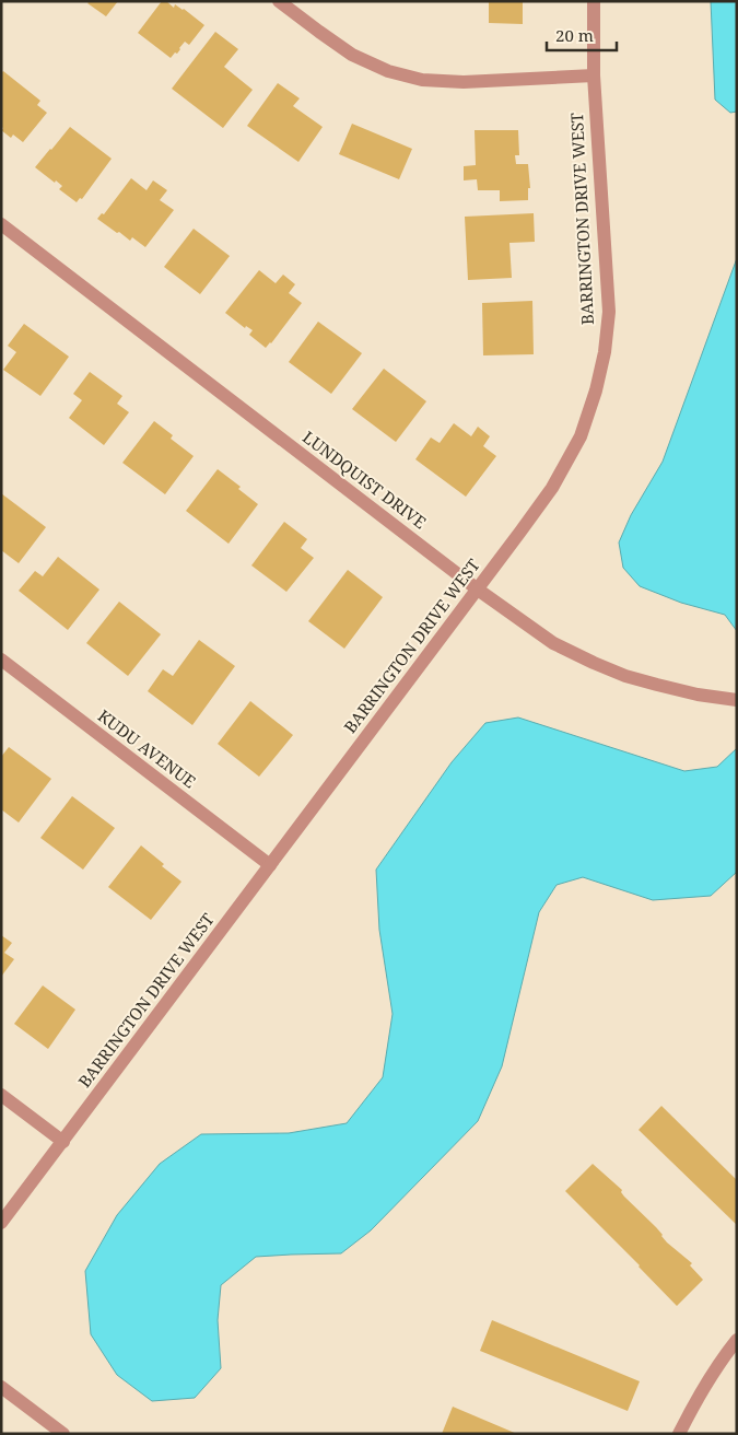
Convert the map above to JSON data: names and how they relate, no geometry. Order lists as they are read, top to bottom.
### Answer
{
  "streets": {
    "street": ["BARRINGTON DRIVE WEST", "LUNDQUIST DRIVE", "KUDU AVENUE"]
  },
  "crossings": [
    ["BARRINGTON DRIVE WEST", "LUNDQUIST DRIVE"],
    ["BARRINGTON DRIVE WEST", "KUDU AVENUE"]
  ],
  "scale_bar": "20 m"
}
